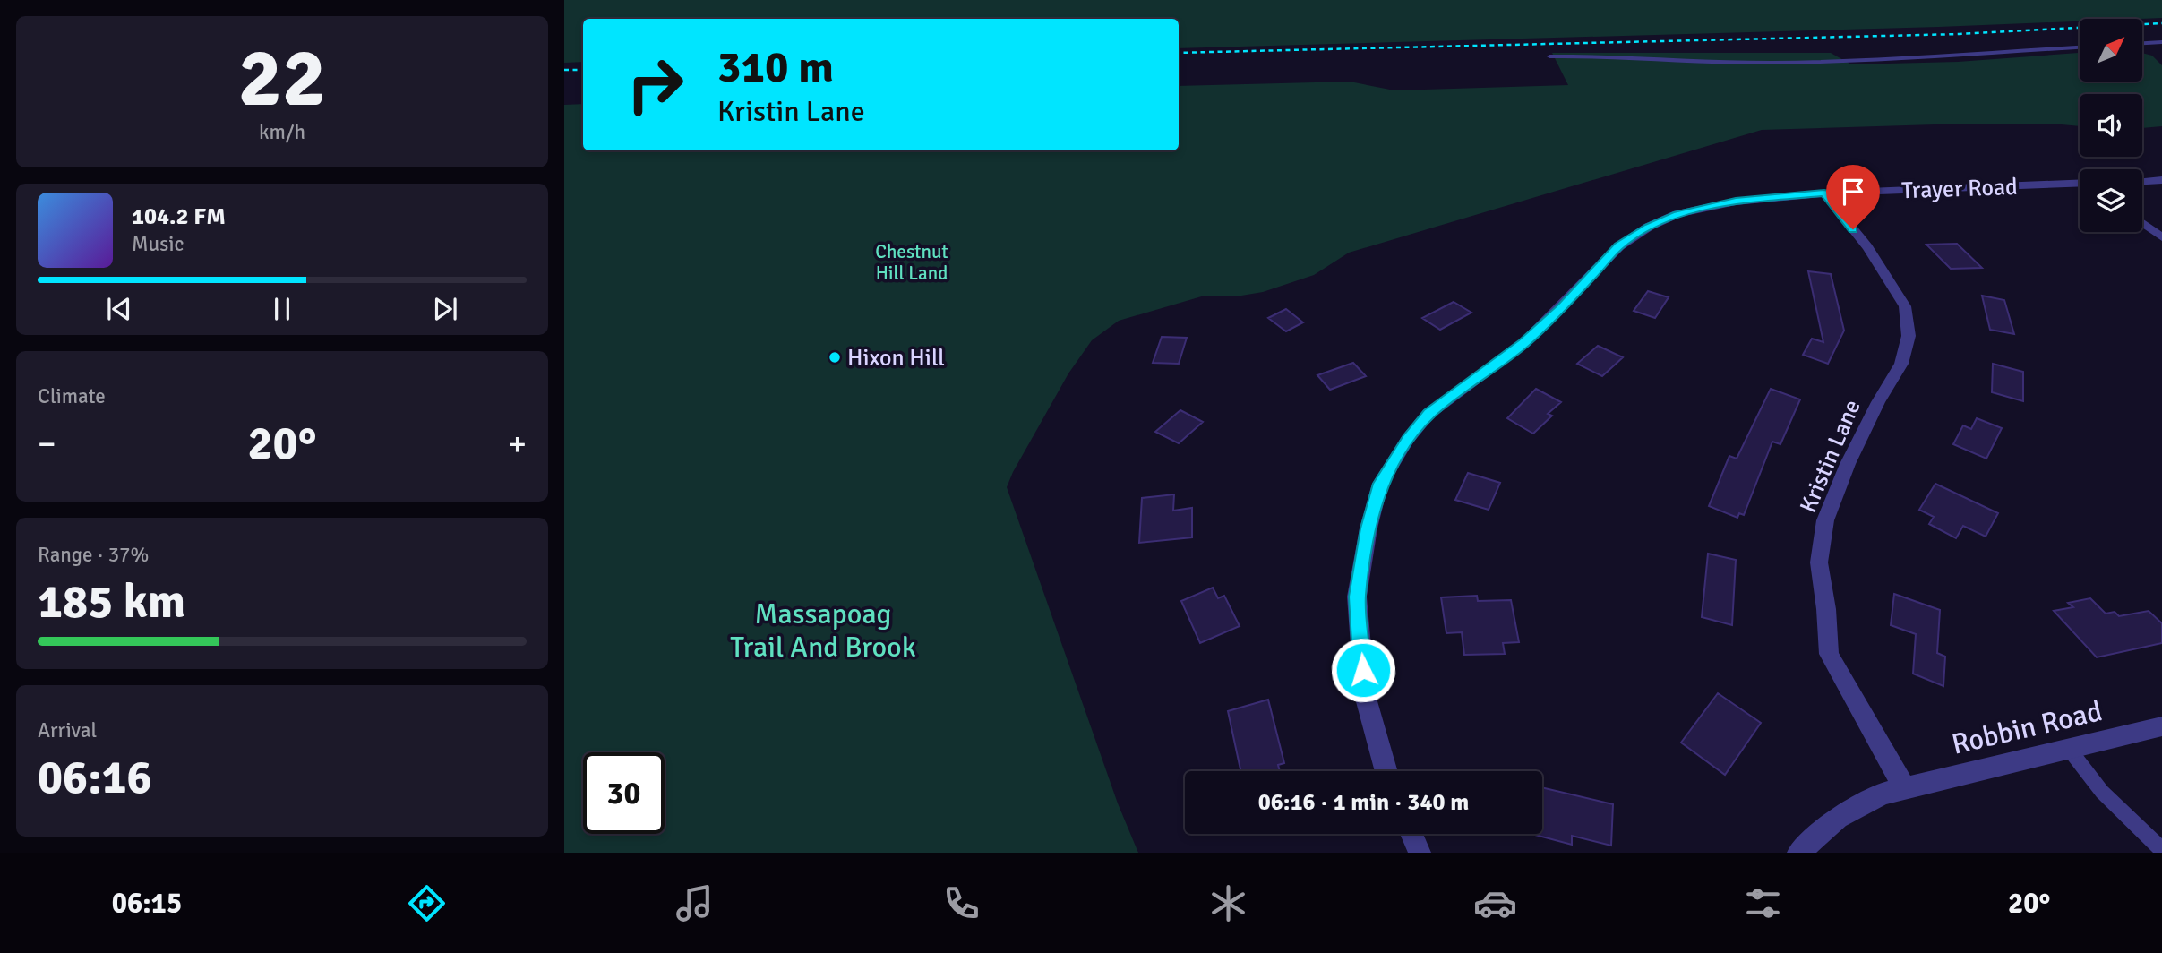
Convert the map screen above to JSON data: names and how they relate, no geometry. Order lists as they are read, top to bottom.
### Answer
{
  "streets": {
    "street": ["Trayer Road", "Kristin Lane", "Robbin Road"]
  },
  "crossings": [
    ["Trayer Road", "Kristin Lane"],
    ["Kristin Lane", "Robbin Road"]
  ],
  "parks": ["Chestnut Hill Land", "Massapoag Trail And Brook"],
  "places": ["Hixon Hill"],
  "north": "top right",
  "page": {
    "tile": [
      ["22", "km/h"],
      "Climate",
      ["Range · 37%", "185 km"],
      ["Arrival", "06:16"]
    ],
    "turn": ["310 m", "Kristin Lane"],
    "song": ["104.2 FM", "Music"],
    "heat": ["−", "20°", "+"],
    "limit": "30",
    "trip": "06:16 · 1 min · 340 m",
    "tabs": ["06:15", "20°"]
  }
}
